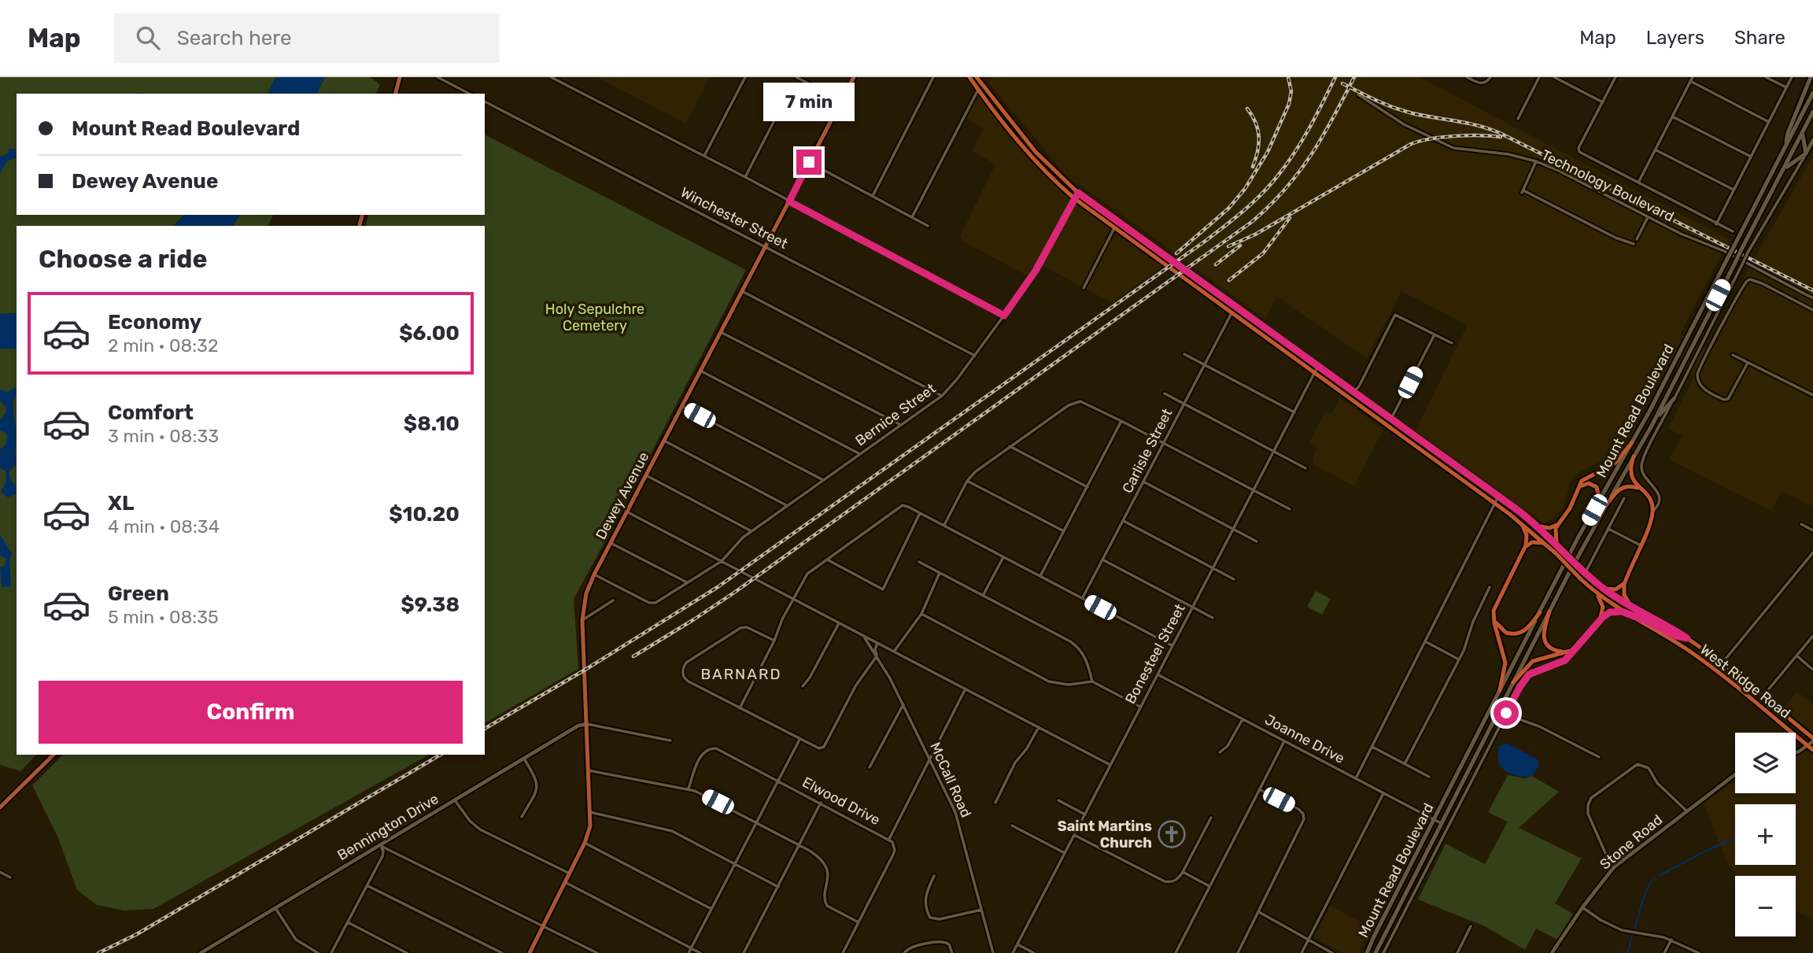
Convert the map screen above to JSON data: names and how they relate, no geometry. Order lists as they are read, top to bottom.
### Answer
{
  "streets": {
    "highway": ["West Ridge Road"],
    "main road": ["Mount Read Boulevard", "Dewey Avenue"],
    "street": [
      "Technology Boulevard",
      "Winchester Street",
      "Bernice Street",
      "Carlisle Street",
      "Bonesteel Street",
      "Joanne Drive",
      "McCall Road",
      "Elwood Drive",
      "Bennington Drive",
      "Stone Road"
    ]
  },
  "crossings": [
    ["Winchester Street", "Bernice Street"],
    ["Winchester Street", "Dewey Avenue"],
    ["Mount Read Boulevard", "Joanne Drive"],
    ["Bernice Street", "Dewey Avenue"],
    ["Bernice Street", "West Ridge Road"],
    ["Bernice Street", "McCall Road"],
    ["Carlisle Street", "West Ridge Road"],
    ["Dewey Avenue", "McCall Road"],
    ["Dewey Avenue", "Bennington Drive"],
    ["Bonesteel Street", "West Ridge Road"],
    ["Bonesteel Street", "Joanne Drive"],
    ["Bonesteel Street", "McCall Road"]
  ],
  "districts": ["BARNARD"],
  "parks": ["Holy Sepulchre Cemetery"],
  "places": {
    "church": ["Saint Martins Church"]
  },
  "page": {
    "header": "Map",
    "search": "Search here",
    "nav": ["Map", "Layers", "Share"],
    "bubble": "7 min",
    "banner": ["Mount Read Boulevard", "Dewey Avenue"],
    "heading": "Choose a ride",
    "list": [
      {
        "name": "Economy",
        "note": "2 min · 08:32",
        "value": "$6.00"
      },
      {
        "name": "Comfort",
        "note": "3 min · 08:33",
        "value": "$8.10"
      },
      {
        "name": "XL",
        "note": "4 min · 08:34",
        "value": "$10.20"
      },
      {
        "name": "Green",
        "note": "5 min · 08:35",
        "value": "$9.38"
      }
    ],
    "buttons": "Confirm",
    "map_buttons": ["+", "−"]
  }
}
